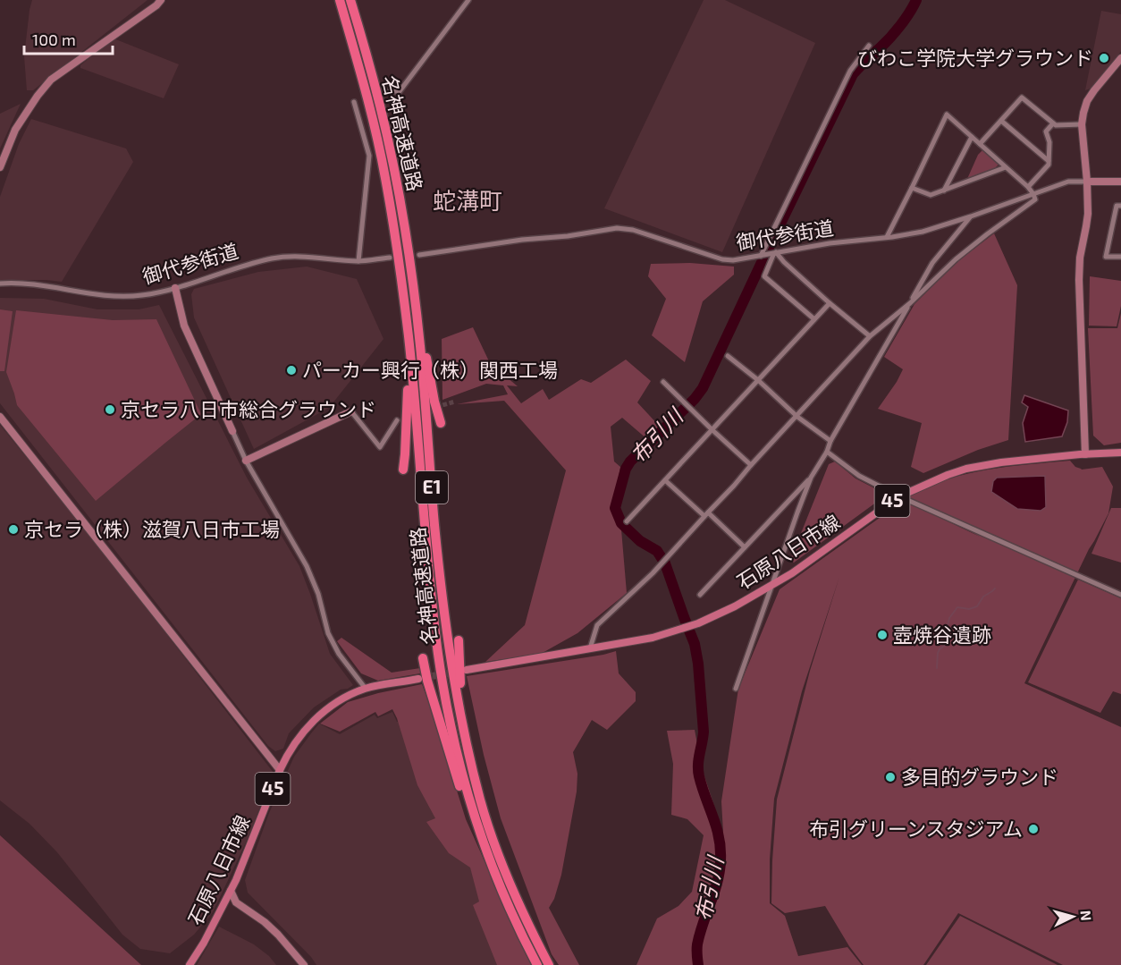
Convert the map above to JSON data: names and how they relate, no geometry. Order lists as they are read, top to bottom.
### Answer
{
  "streets": {
    "highway": ["名神高速道路", "E1"],
    "main road": ["45", "石原八日市線"],
    "street": ["御代参街道"]
  },
  "districts": ["蛇溝町"],
  "water": ["布引川"],
  "places": [
    "びわこ学院大学グラウンド",
    "パーカー興行（株）関西工場",
    "京セラ八日市総合グラウンド",
    "京セラ（株）滋賀八日市工場",
    "壺焼谷遺跡",
    "多目的グラウンド",
    "布引グリーンスタジアム"
  ],
  "scale_bar": "100 m",
  "north": "right"
}
